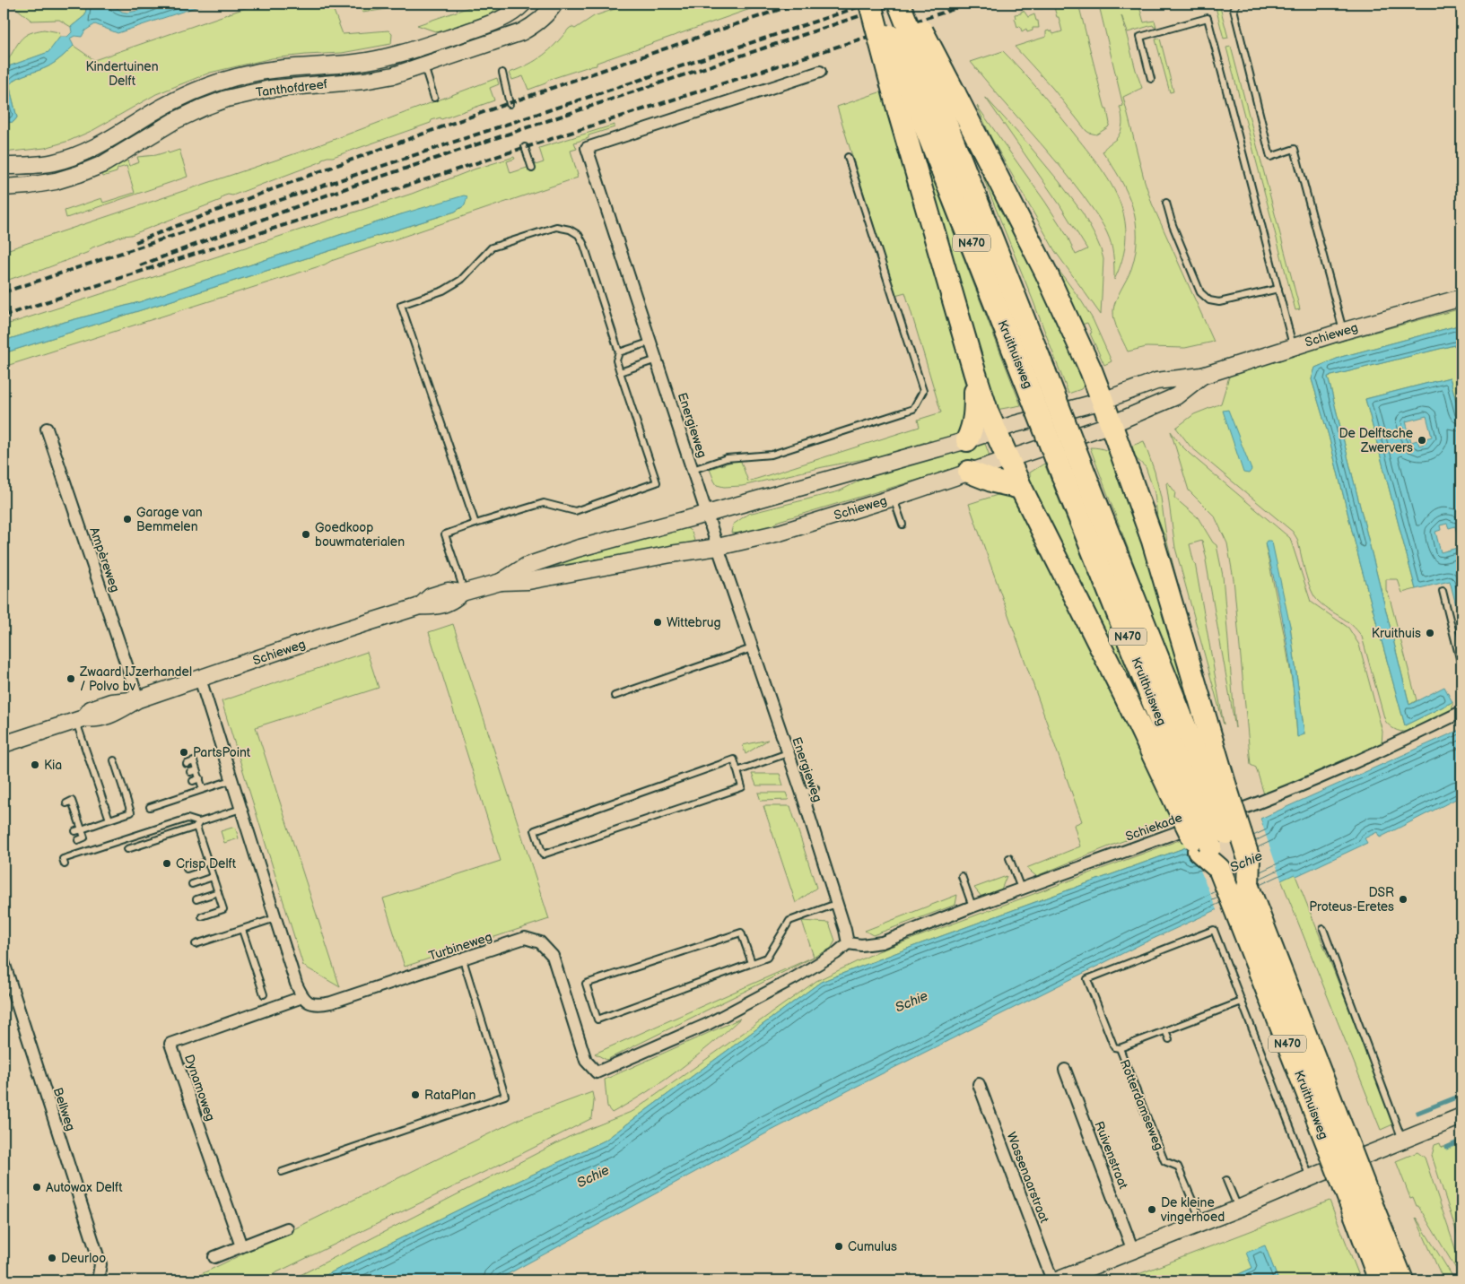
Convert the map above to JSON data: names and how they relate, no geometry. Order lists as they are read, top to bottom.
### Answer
{
  "streets": {
    "highway": ["N470", "Kruithuisweg"],
    "street": [
      "Tanthofdreef",
      "Schieweg",
      "Energieweg",
      "Ampèreweg",
      "Schiekade",
      "Turbineweg",
      "Dynamoweg",
      "Bellweg",
      "Ruivenstraat",
      "Wassenaarstraat"
    ],
    "lane": ["Rotterdamseweg"]
  },
  "crossings": [
    ["N470", "Schieweg"],
    ["N470", "Kruithuisweg"],
    ["Schieweg", "Energieweg"],
    ["Schieweg", "Ampèreweg"],
    ["Energieweg", "Schiekade"],
    ["Energieweg", "Turbineweg"],
    ["Schiekade", "Turbineweg"],
    ["Turbineweg", "Dynamoweg"]
  ],
  "water": ["Schie"],
  "parks": ["Kindertuinen Delft"],
  "places": [
    "De Delftsche Zwervers",
    "Garage van Bemmelen",
    "Goedkoop bouwmaterialen",
    "Wittebrug",
    "Kruithuis",
    "Zwaard IJzerhandel / Polvo bv",
    "PartsPoint",
    "Kia",
    "Crisp Delft",
    "DSR Proteus-Eretes",
    "RataPlan",
    "Autowax Delft",
    "De kleine vingerhoed",
    "Cumulus",
    "Deurloo"
  ]
}
